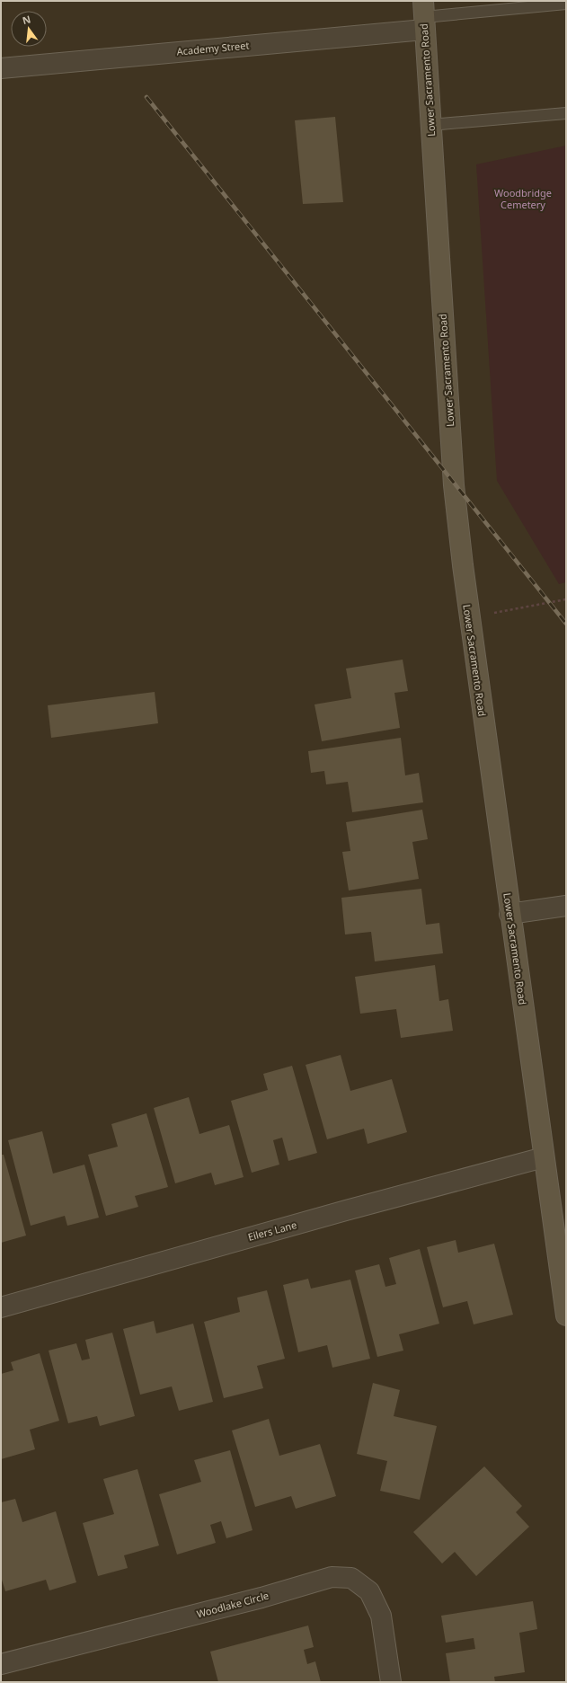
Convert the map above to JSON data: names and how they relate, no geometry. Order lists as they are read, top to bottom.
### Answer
{
  "streets": {
    "main road": ["Lower Sacramento Road"],
    "street": ["Academy Street", "Eilers Lane", "Woodlake Circle"]
  },
  "crossings": [
    ["Academy Street", "Lower Sacramento Road"],
    ["Lower Sacramento Road", "Eilers Lane"]
  ],
  "parks": ["Woodbridge Cemetery"],
  "north": "top"
}
